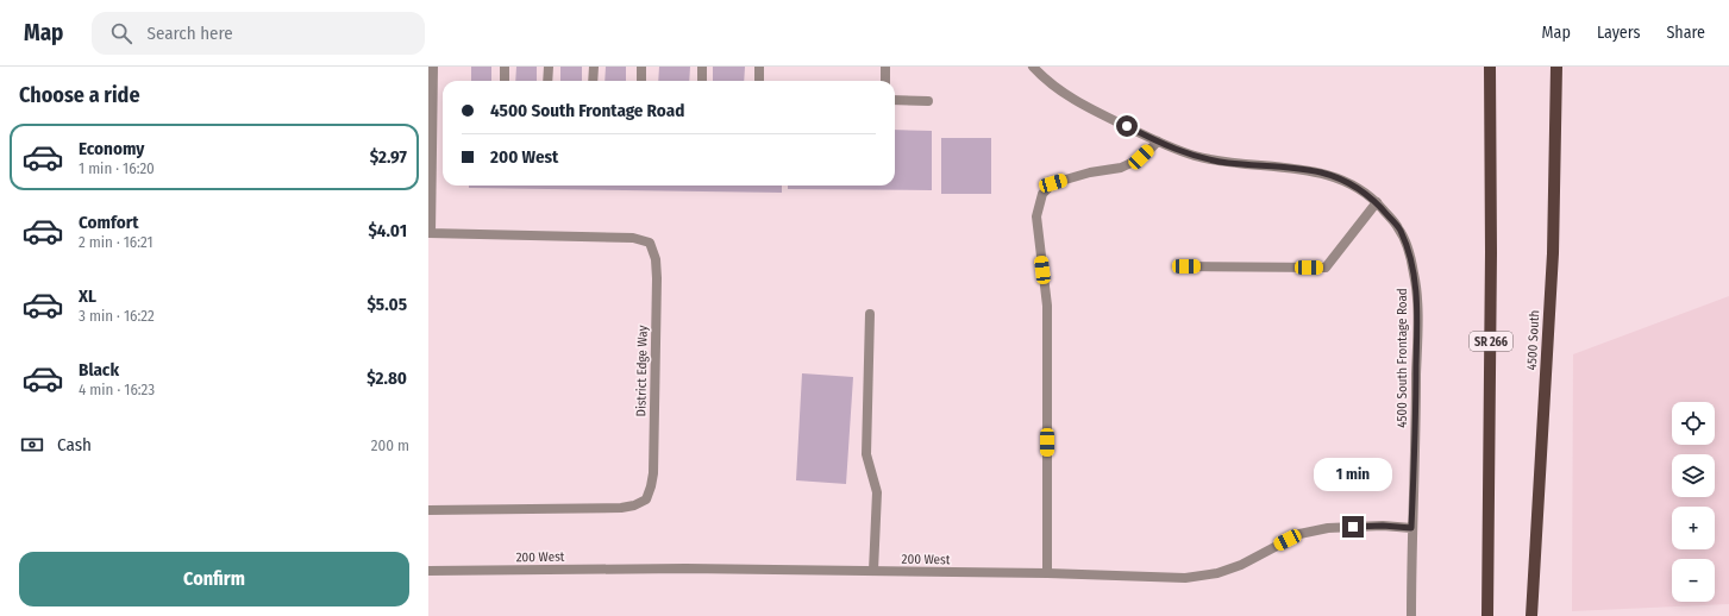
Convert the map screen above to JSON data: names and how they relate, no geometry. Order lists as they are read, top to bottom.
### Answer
{
  "streets": {
    "main road": ["4500 South", "SR 266"],
    "street": ["4500 South Frontage Road", "District Edge Way", "200 West"]
  },
  "crossings": [
    ["4500 South Frontage Road", "200 West"]
  ],
  "page": {
    "header": "Map",
    "search": "Search here",
    "nav": ["Map", "Layers", "Share"],
    "heading": "Choose a ride",
    "banner": ["4500 South Frontage Road", "200 West"],
    "list": [
      {
        "name": "Economy",
        "note": "1 min · 16:20",
        "value": "$2.97"
      },
      {
        "name": "Comfort",
        "note": "2 min · 16:21",
        "value": "$4.01"
      },
      {
        "name": "XL",
        "note": "3 min · 16:22",
        "value": "$5.05"
      },
      {
        "name": "Black",
        "note": "4 min · 16:23",
        "value": "$2.80"
      }
    ],
    "map_buttons": ["+", "−"],
    "pay": ["Cash", "200 m"],
    "bubble": "1 min",
    "buttons": "Confirm"
  }
}
